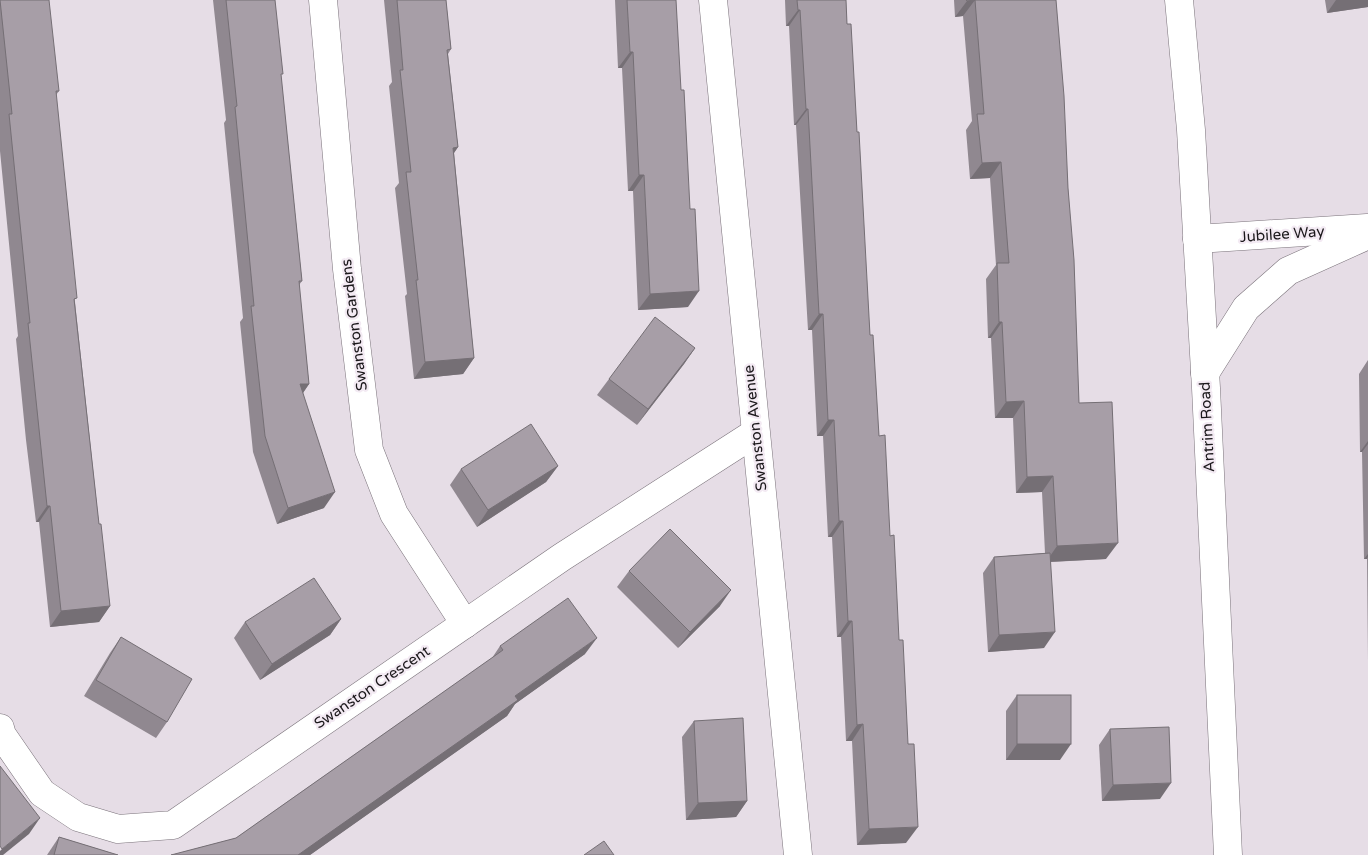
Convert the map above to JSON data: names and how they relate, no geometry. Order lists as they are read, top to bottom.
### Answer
{
  "streets": {
    "street": [
      "Jubilee Way",
      "Swanston Gardens",
      "Antrim Road",
      "Swanston Avenue",
      "Swanston Crescent"
    ]
  },
  "crossings": [
    ["Jubilee Way", "Antrim Road"],
    ["Swanston Gardens", "Swanston Crescent"],
    ["Swanston Avenue", "Swanston Crescent"]
  ]
}
